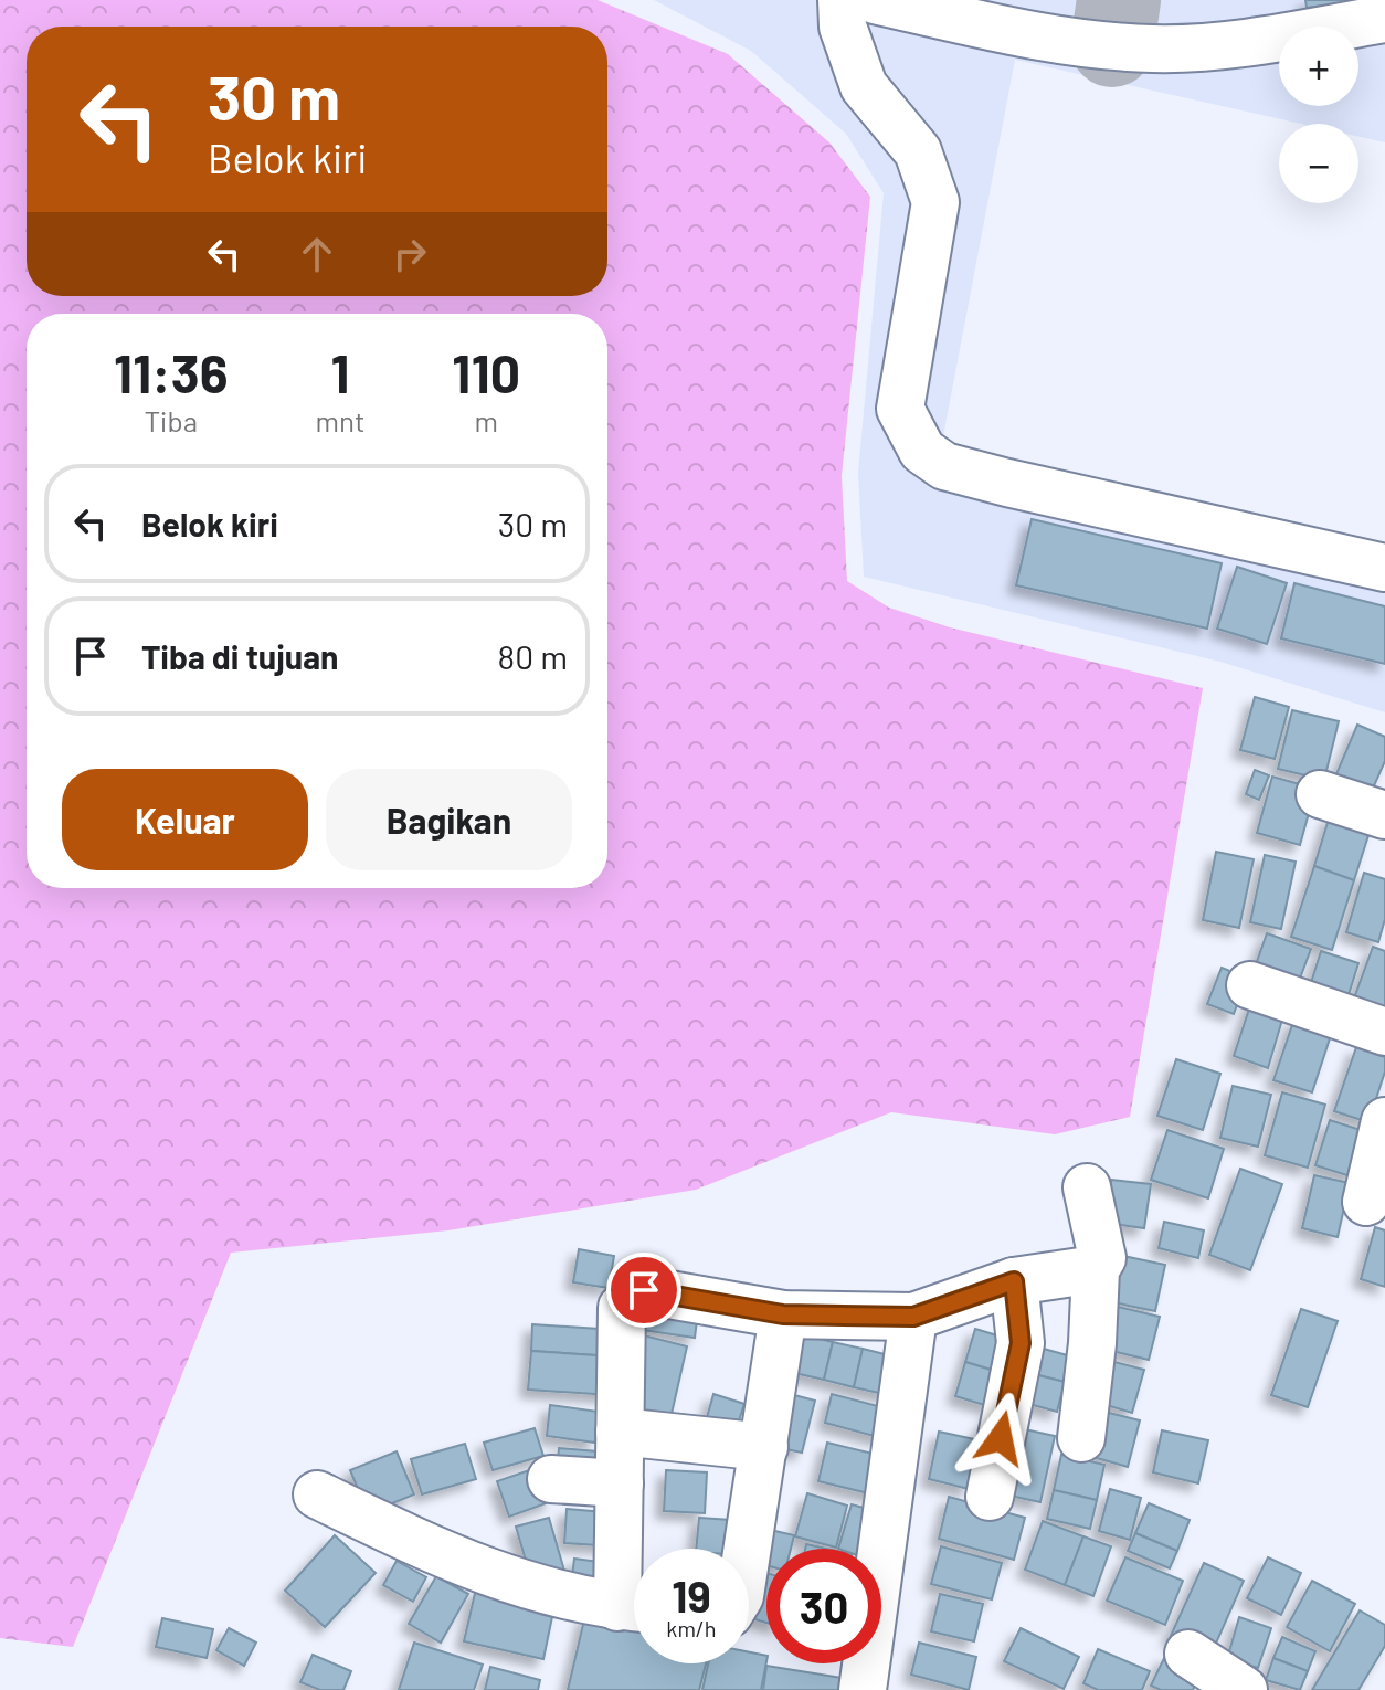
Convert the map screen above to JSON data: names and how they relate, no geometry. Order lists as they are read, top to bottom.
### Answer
{
  "page": {
    "map_buttons": ["+", "−"],
    "turn": ["30 m", "Belok kiri"],
    "eta": [
      "11:36",
      "Tiba",
      "1",
      "mnt",
      "110",
      "m"
    ],
    "list": [
      {
        "name": "Belok kiri",
        "value": "30 m"
      },
      {
        "name": "Tiba di tujuan",
        "value": "80 m"
      }
    ],
    "buttons": ["Keluar", "Bagikan"],
    "speed": "19 km/h",
    "limit": "30"
  }
}
